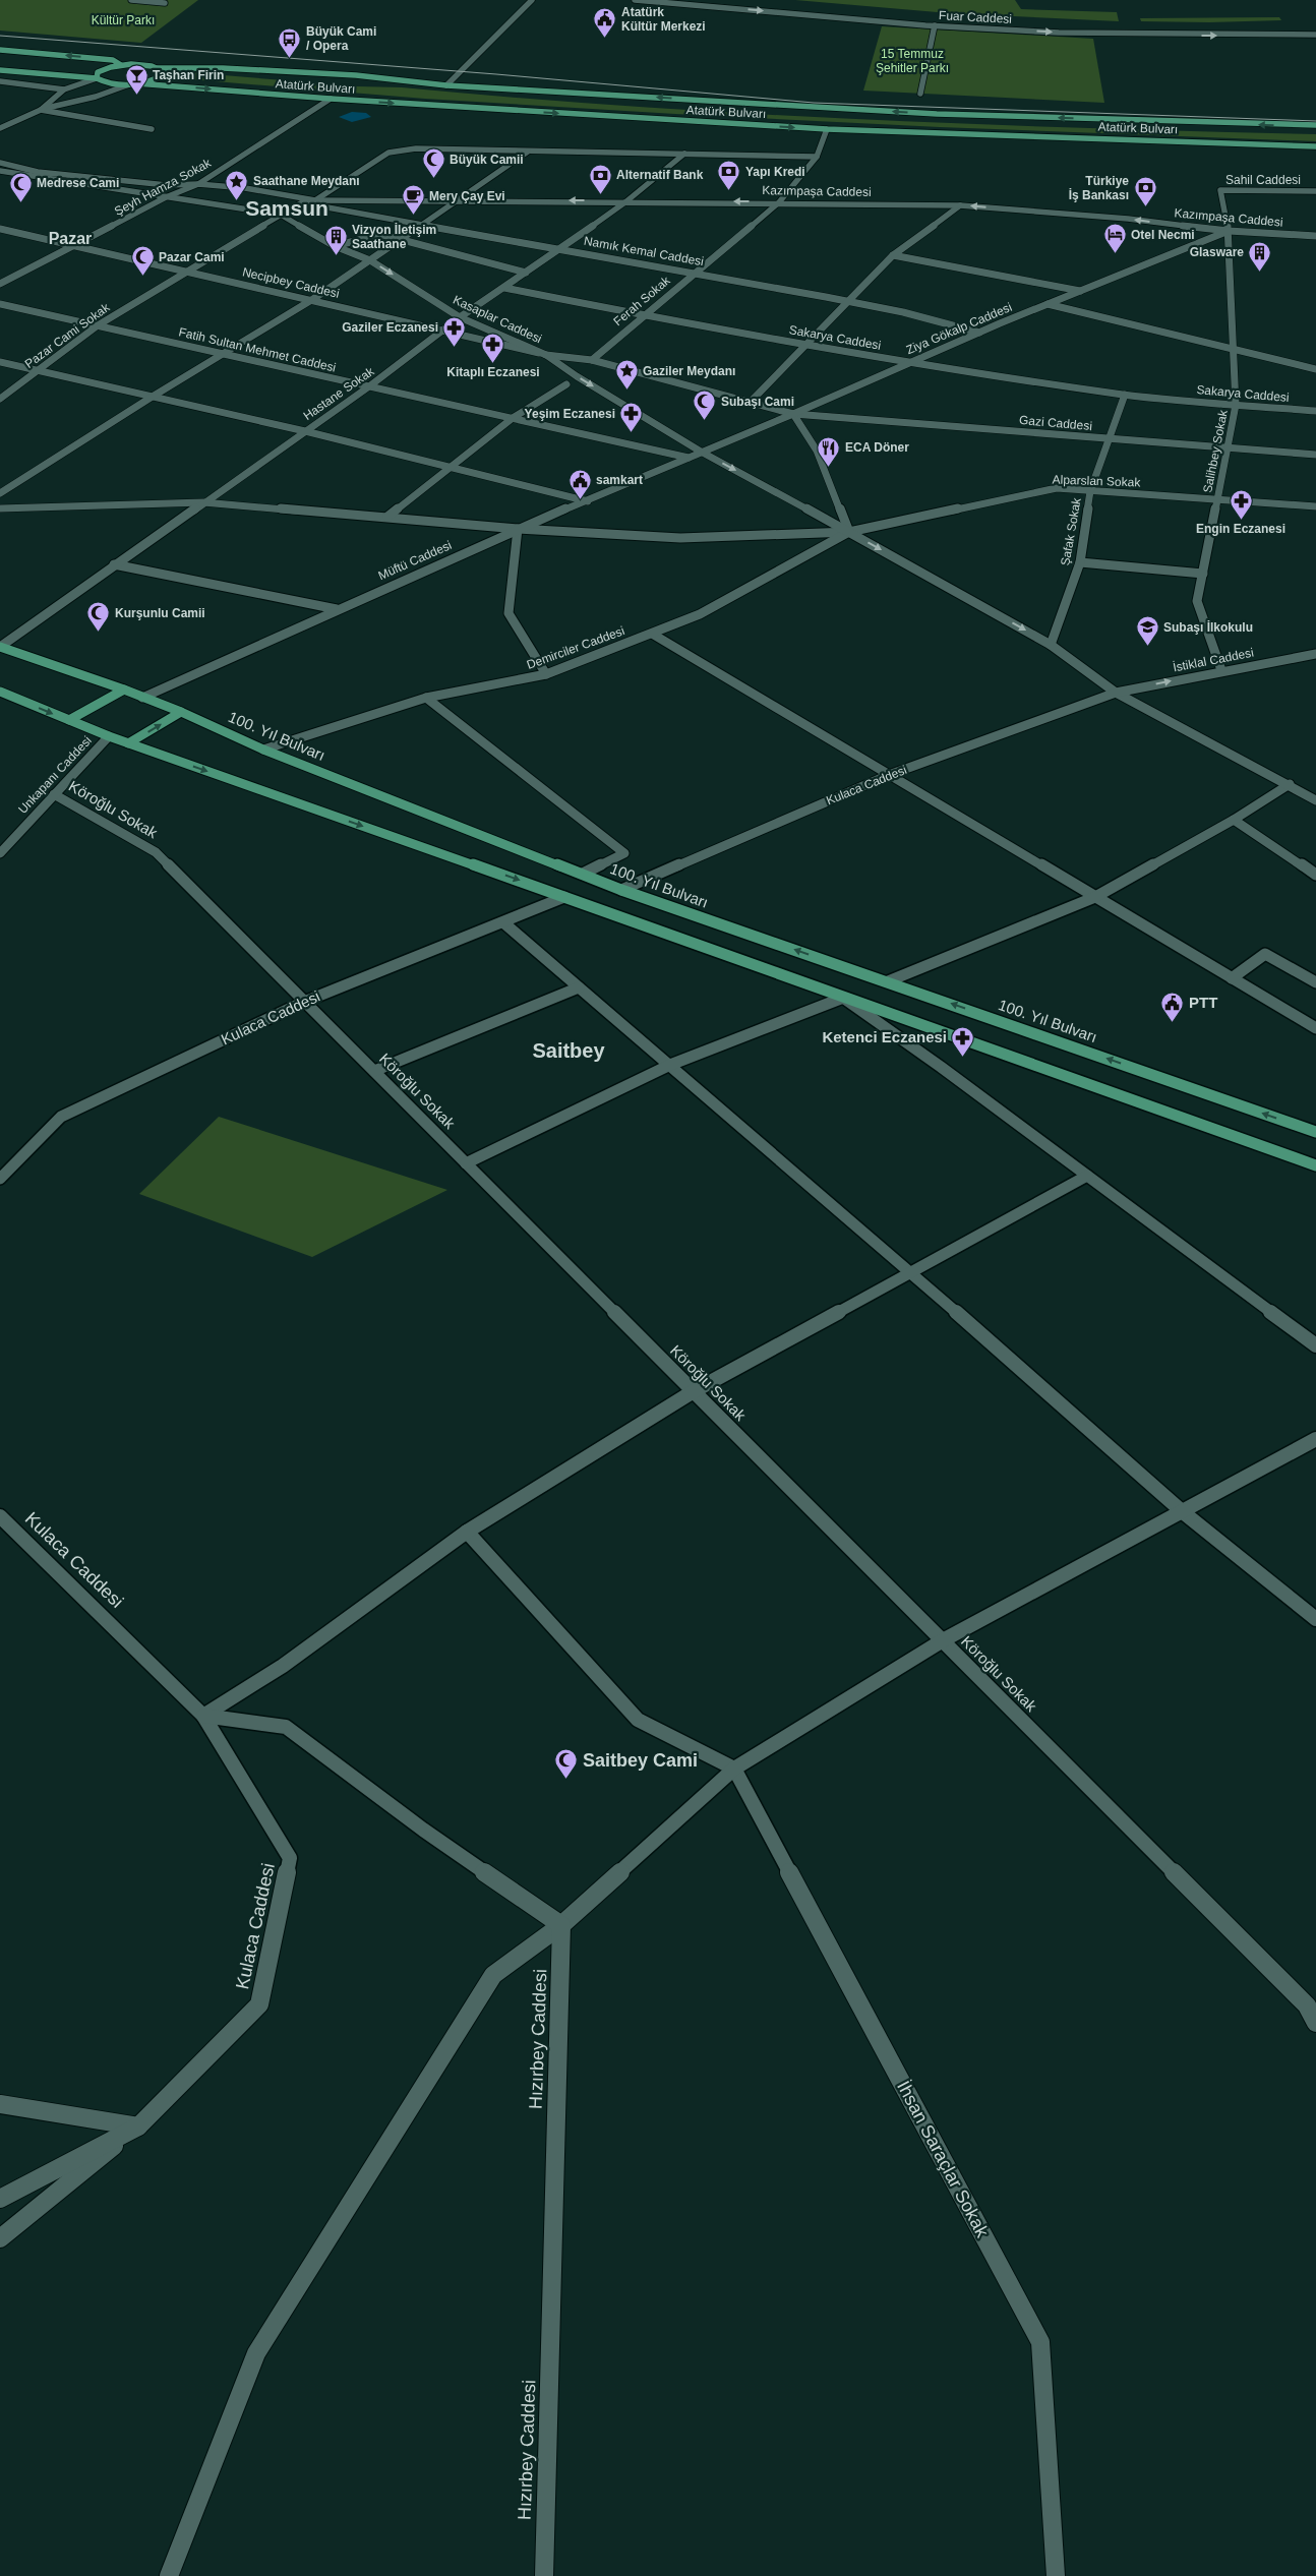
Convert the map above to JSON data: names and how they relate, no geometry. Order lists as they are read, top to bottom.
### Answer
{
  "streets": {
    "main road": ["Atatürk Bulvarı", "100. Yıl Bulvarı"],
    "street": [
      "Fuar Caddesi",
      "Sahil Caddesi",
      "Şeyh Hamza Sokak",
      "Kazımpaşa Caddesi",
      "Namık Kemal Caddesi",
      "Necipbey Caddesi",
      "Ferah Sokak",
      "Kasaplar Caddesi",
      "Ziya Gökalp Caddesi",
      "Pazar Cami Sokak",
      "Sakarya Caddesi",
      "Fatih Sultan Mehmet Caddesi",
      "Hastane Sokak",
      "Gazi Caddesi",
      "Salihbey Sokak",
      "Alparslan Sokak",
      "Şafak Sokak",
      "Müftü Caddesi",
      "Demirciler Caddesi",
      "İstiklal Caddesi",
      "Unkapanı Caddesi",
      "Kulaca Caddesi",
      "Köroğlu Sokak",
      "Hızırbey Caddesi",
      "İhsan Saraçlar Sokak"
    ]
  },
  "crossings": [
    ["Atatürk Bulvarı", "Şeyh Hamza Sokak"],
    ["Atatürk Bulvarı", "Ferah Sokak"],
    ["Sahil Caddesi", "Kazımpaşa Caddesi"],
    ["Sahil Caddesi", "Ziya Gökalp Caddesi"],
    ["Sahil Caddesi", "Salihbey Sokak"],
    ["Şeyh Hamza Sokak", "Necipbey Caddesi"],
    ["Kazımpaşa Caddesi", "Ferah Sokak"],
    ["Kazımpaşa Caddesi", "Ziya Gökalp Caddesi"],
    ["Kazımpaşa Caddesi", "Pazar Cami Sokak"],
    ["Kazımpaşa Caddesi", "Hastane Sokak"],
    ["Kazımpaşa Caddesi", "Salihbey Sokak"],
    ["Namık Kemal Caddesi", "Ferah Sokak"],
    ["Namık Kemal Caddesi", "Ziya Gökalp Caddesi"],
    ["Namık Kemal Caddesi", "Pazar Cami Sokak"],
    ["Namık Kemal Caddesi", "Hastane Sokak"],
    ["Necipbey Caddesi", "Kasaplar Caddesi"],
    ["Necipbey Caddesi", "Pazar Cami Sokak"],
    ["Necipbey Caddesi", "Hastane Sokak"],
    ["Necipbey Caddesi", "Gazi Caddesi"],
    ["Ferah Sokak", "Sakarya Caddesi"],
    ["Ferah Sokak", "Gazi Caddesi"],
    ["Kasaplar Caddesi", "Pazar Cami Sokak"],
    ["Kasaplar Caddesi", "Hastane Sokak"],
    ["Kasaplar Caddesi", "Gazi Caddesi"],
    ["Ziya Gökalp Caddesi", "Sakarya Caddesi"],
    ["Ziya Gökalp Caddesi", "Gazi Caddesi"],
    ["Ziya Gökalp Caddesi", "Salihbey Sokak"],
    ["Ziya Gökalp Caddesi", "Müftü Caddesi"],
    ["Pazar Cami Sokak", "Fatih Sultan Mehmet Caddesi"],
    ["Sakarya Caddesi", "Hastane Sokak"],
    ["Sakarya Caddesi", "Salihbey Sokak"],
    ["Sakarya Caddesi", "Şafak Sokak"],
    ["Fatih Sultan Mehmet Caddesi", "Hastane Sokak"],
    ["Fatih Sultan Mehmet Caddesi", "Müftü Caddesi"],
    ["Hastane Sokak", "100. Yıl Bulvarı"],
    ["Gazi Caddesi", "Salihbey Sokak"],
    ["Gazi Caddesi", "Şafak Sokak"],
    ["Salihbey Sokak", "Alparslan Sokak"],
    ["Salihbey Sokak", "İstiklal Caddesi"],
    ["Alparslan Sokak", "Şafak Sokak"],
    ["Alparslan Sokak", "Demirciler Caddesi"],
    ["Müftü Caddesi", "100. Yıl Bulvarı"],
    ["Demirciler Caddesi", "100. Yıl Bulvarı"],
    ["İstiklal Caddesi", "Kulaca Caddesi"],
    ["100. Yıl Bulvarı", "Kulaca Caddesi"],
    ["Unkapanı Caddesi", "Köroğlu Sokak"],
    ["Kulaca Caddesi", "Köroğlu Sokak"]
  ],
  "districts": ["Samsun", "Pazar", "Saitbey"],
  "parks": ["Kültür Parkı", "15 Temmuz Şehitler Parkı"],
  "places": {
    "public building": ["Atatürk Kültür Merkezi", "samkart", "PTT"],
    "bus stop": ["Büyük Cami / Opera"],
    "bar": ["Taşhan Firin"],
    "mosque": [
      "Büyük Camii",
      "Medrese Cami",
      "Pazar Cami",
      "Subaşı Cami",
      "Kurşunlu Camii",
      "Saitbey Cami"
    ],
    "bank": ["Yapı Kredi", "Alternatif Bank", "Türkiye İş Bankası"],
    "place": ["Saathane Meydanı", "Gaziler Meydanı"],
    "cafe": ["Mery Çay Evi"],
    "hotel": ["Otel Necmi"],
    "building": ["Vizyon İletişim Saathane", "Glasware"],
    "pharmacy": [
      "Gaziler Eczanesi",
      "Kitaplı Eczanesi",
      "Yeşim Eczanesi",
      "Engin Eczanesi",
      "Ketenci Eczanesi"
    ],
    "restaurant": ["ECA Döner"],
    "school or university": ["Subaşı İlkokulu"]
  }
}
